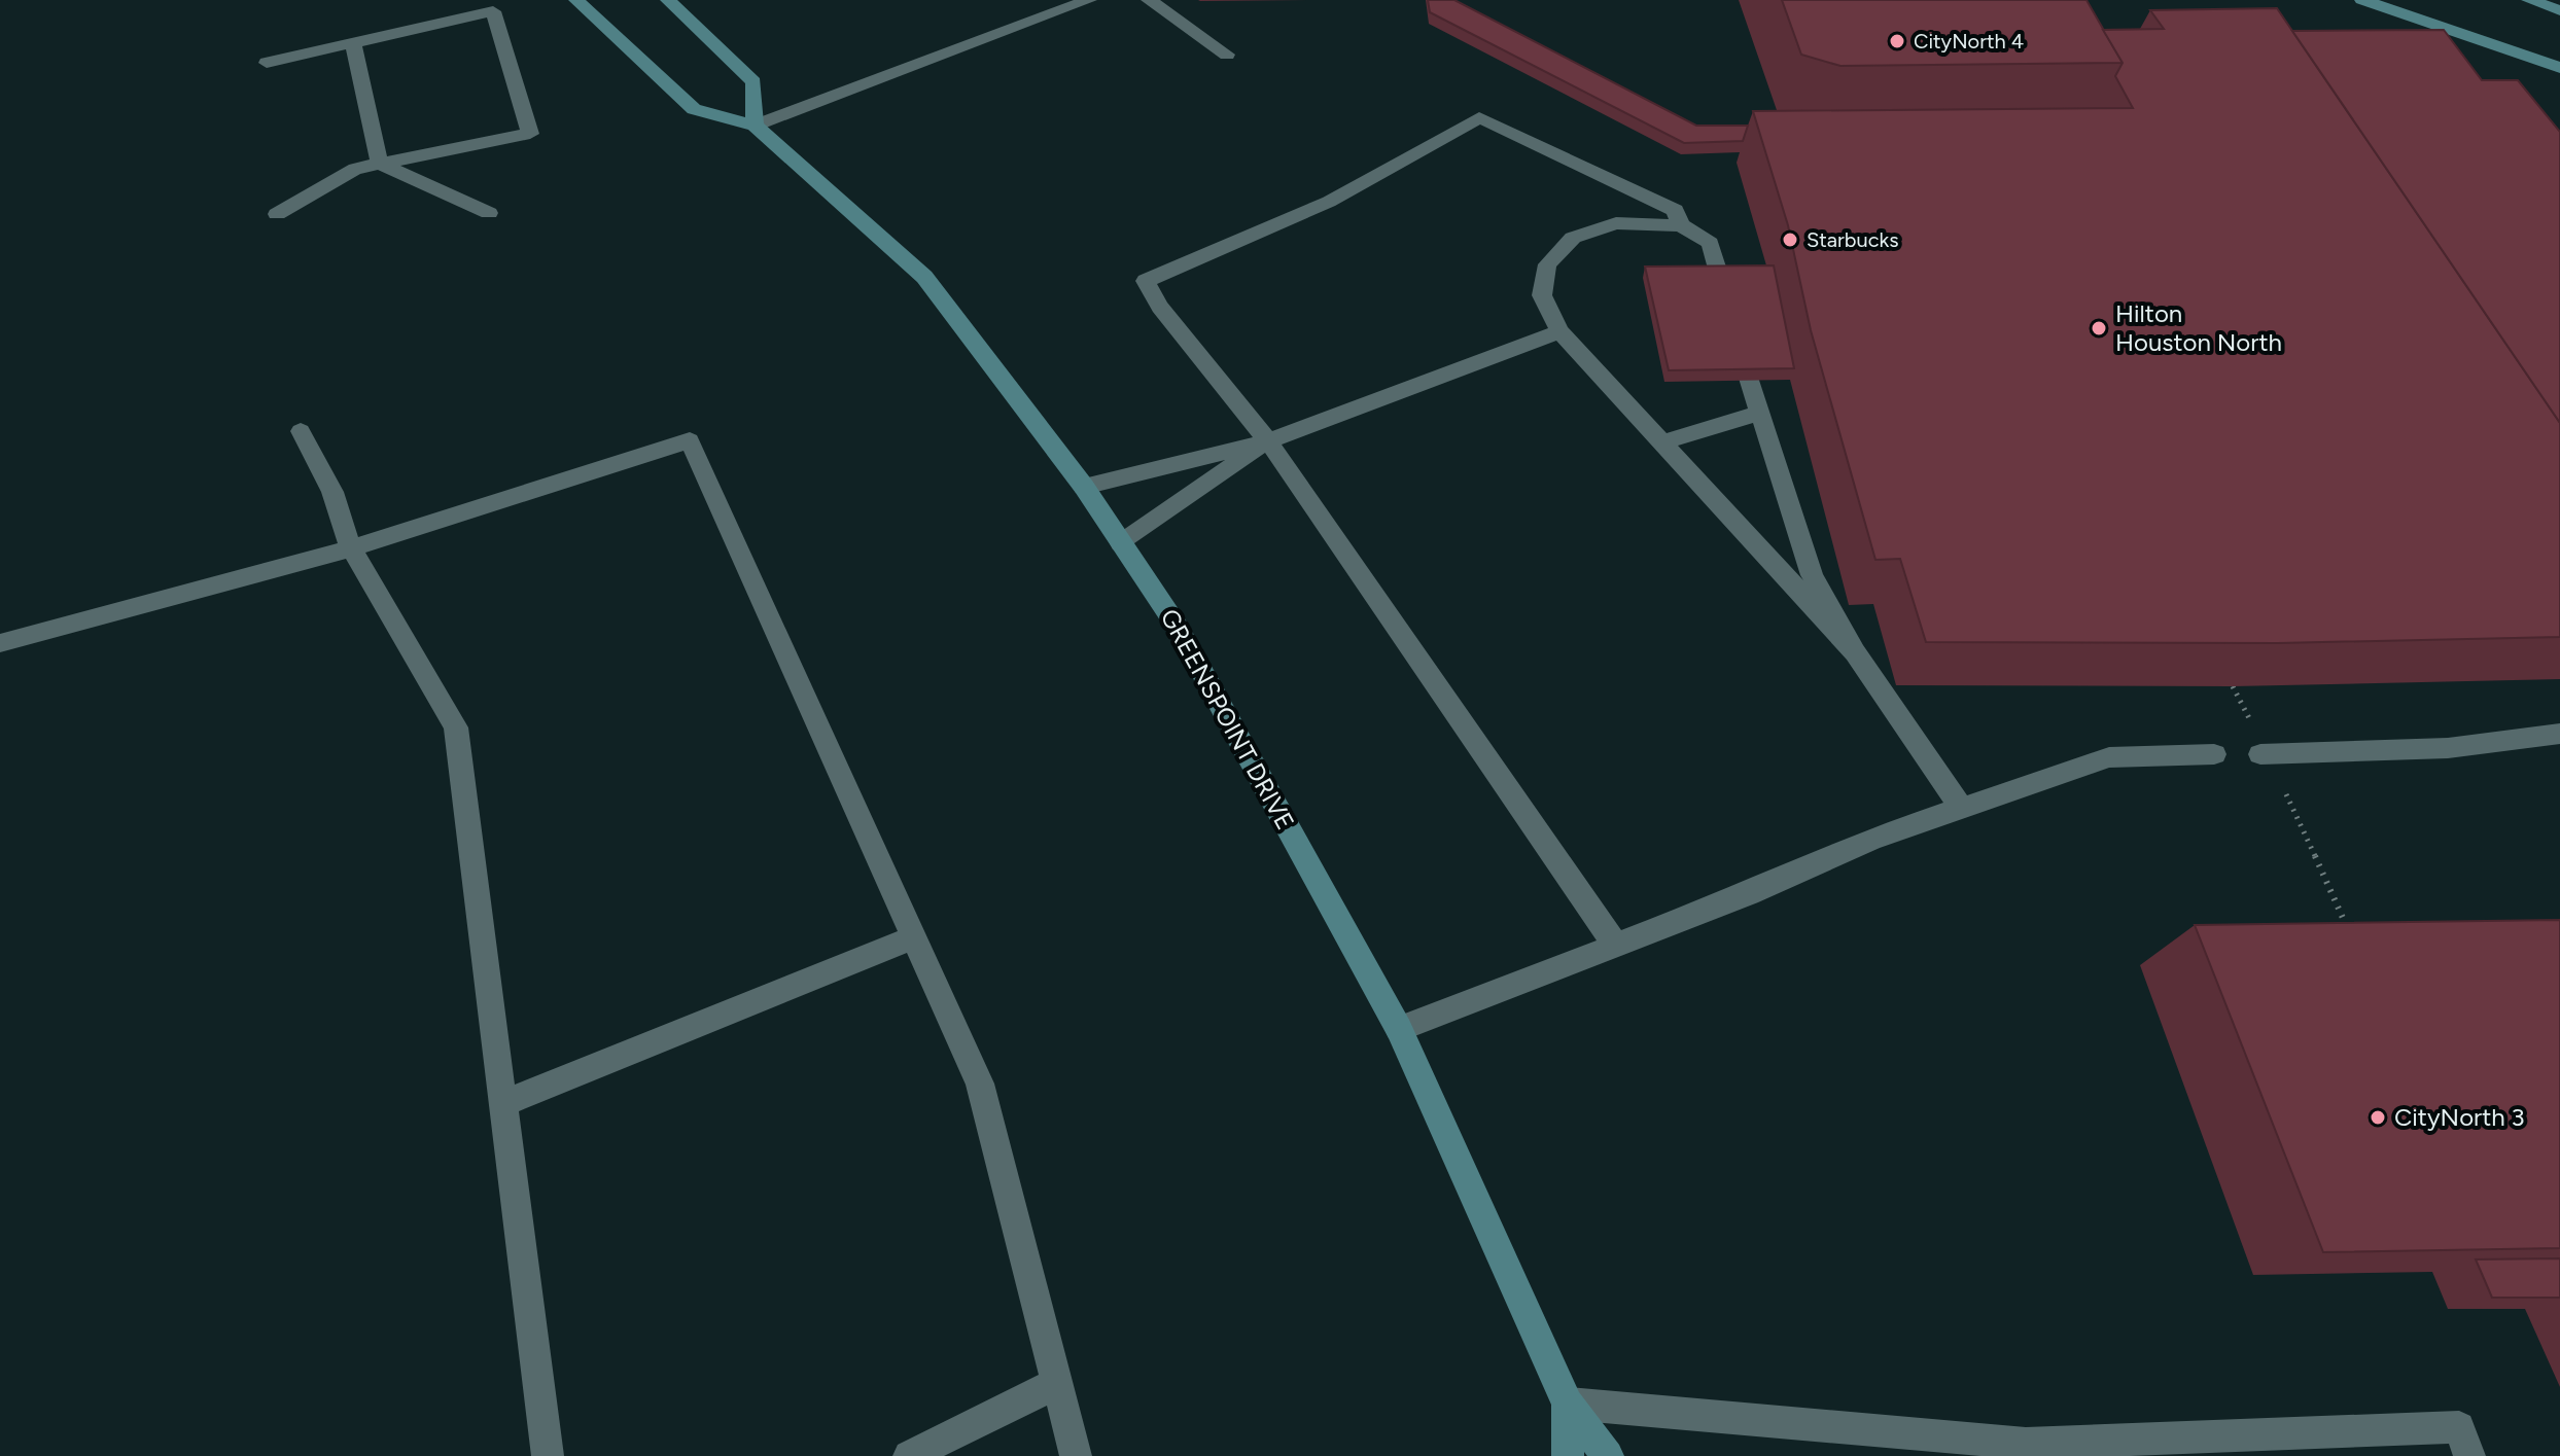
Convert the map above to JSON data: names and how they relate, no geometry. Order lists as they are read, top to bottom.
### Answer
{
  "streets": {
    "street": ["GREENSPOINT DRIVE"]
  },
  "places": [
    "CityNorth 4",
    "Starbucks",
    "Hilton Houston North",
    "CityNorth 3"
  ]
}
